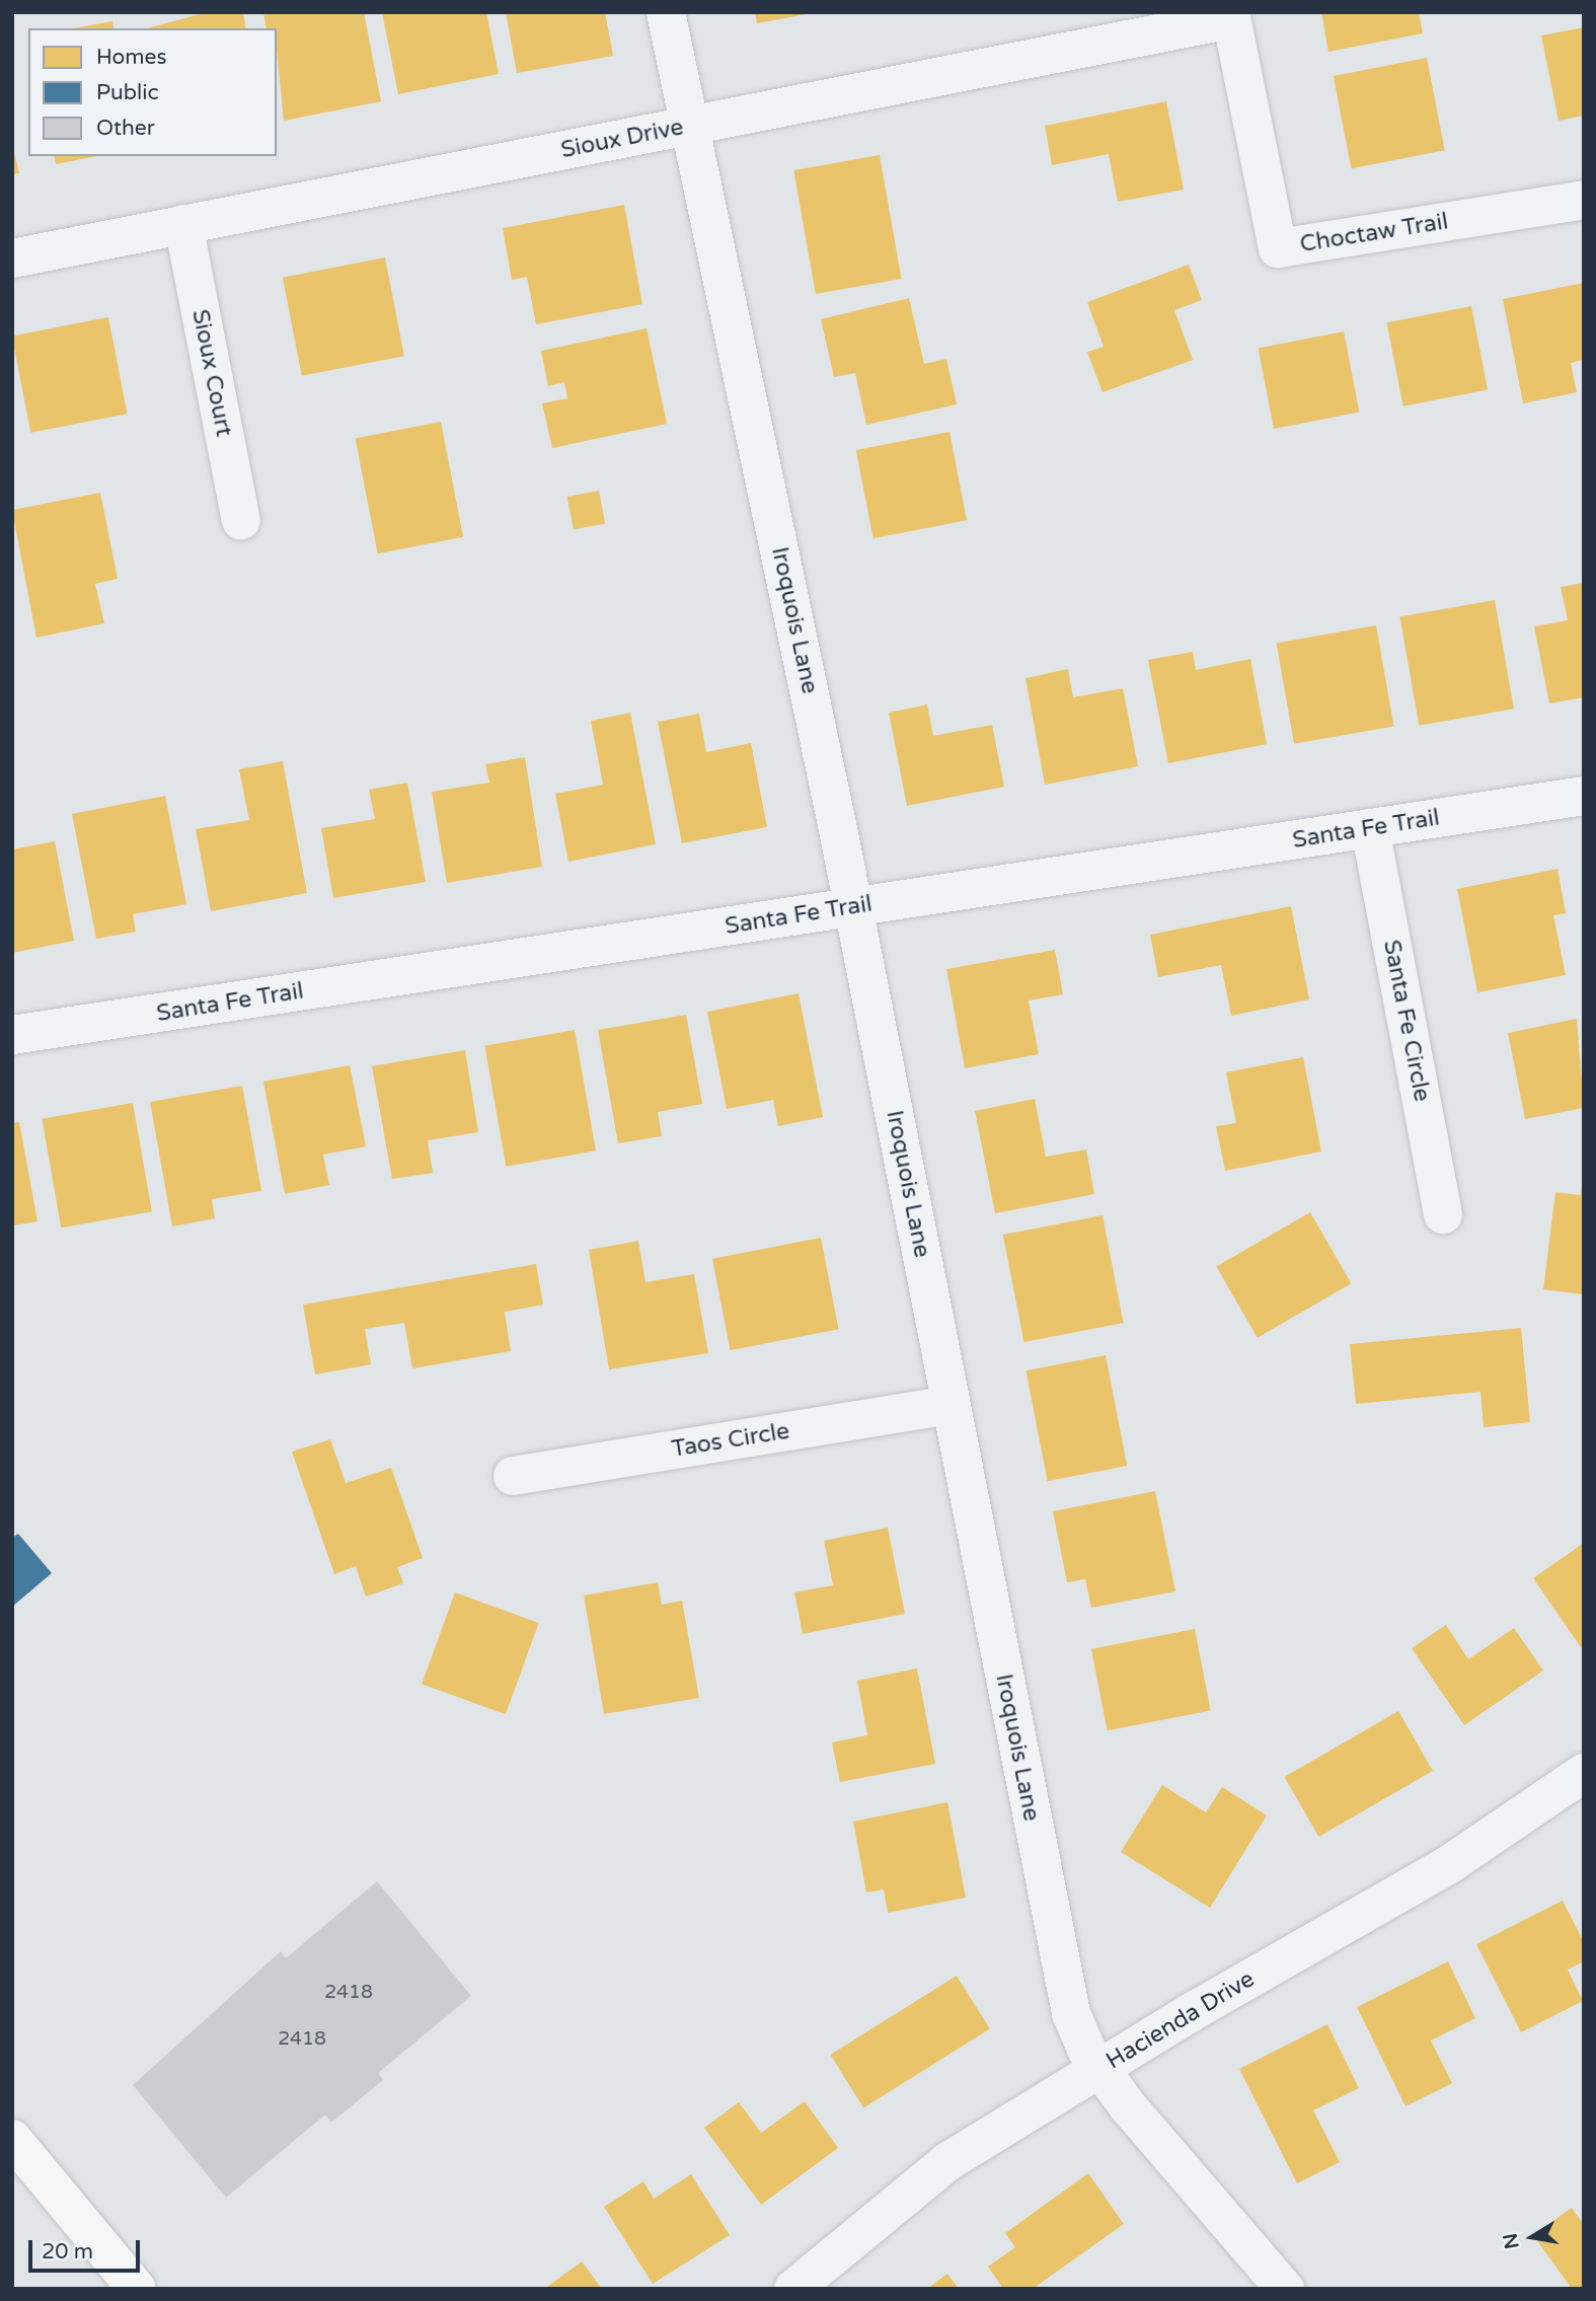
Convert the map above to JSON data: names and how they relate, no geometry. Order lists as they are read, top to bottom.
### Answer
{
  "streets": {
    "street": [
      "Sioux Drive",
      "Choctaw Trail",
      "Sioux Court",
      "Iroquois Lane",
      "Santa Fe Trail",
      "Santa Fe Circle",
      "Taos Circle",
      "Hacienda Drive"
    ]
  },
  "crossings": [
    ["Sioux Drive", "Choctaw Trail"],
    ["Sioux Drive", "Sioux Court"],
    ["Sioux Drive", "Iroquois Lane"],
    ["Iroquois Lane", "Santa Fe Trail"],
    ["Iroquois Lane", "Taos Circle"],
    ["Iroquois Lane", "Hacienda Drive"],
    ["Santa Fe Trail", "Santa Fe Circle"]
  ],
  "house_numbers": ["2418", "2418"],
  "legend": ["Homes", "Public", "Other"],
  "scale_bar": "20 m",
  "north": "left"
}
